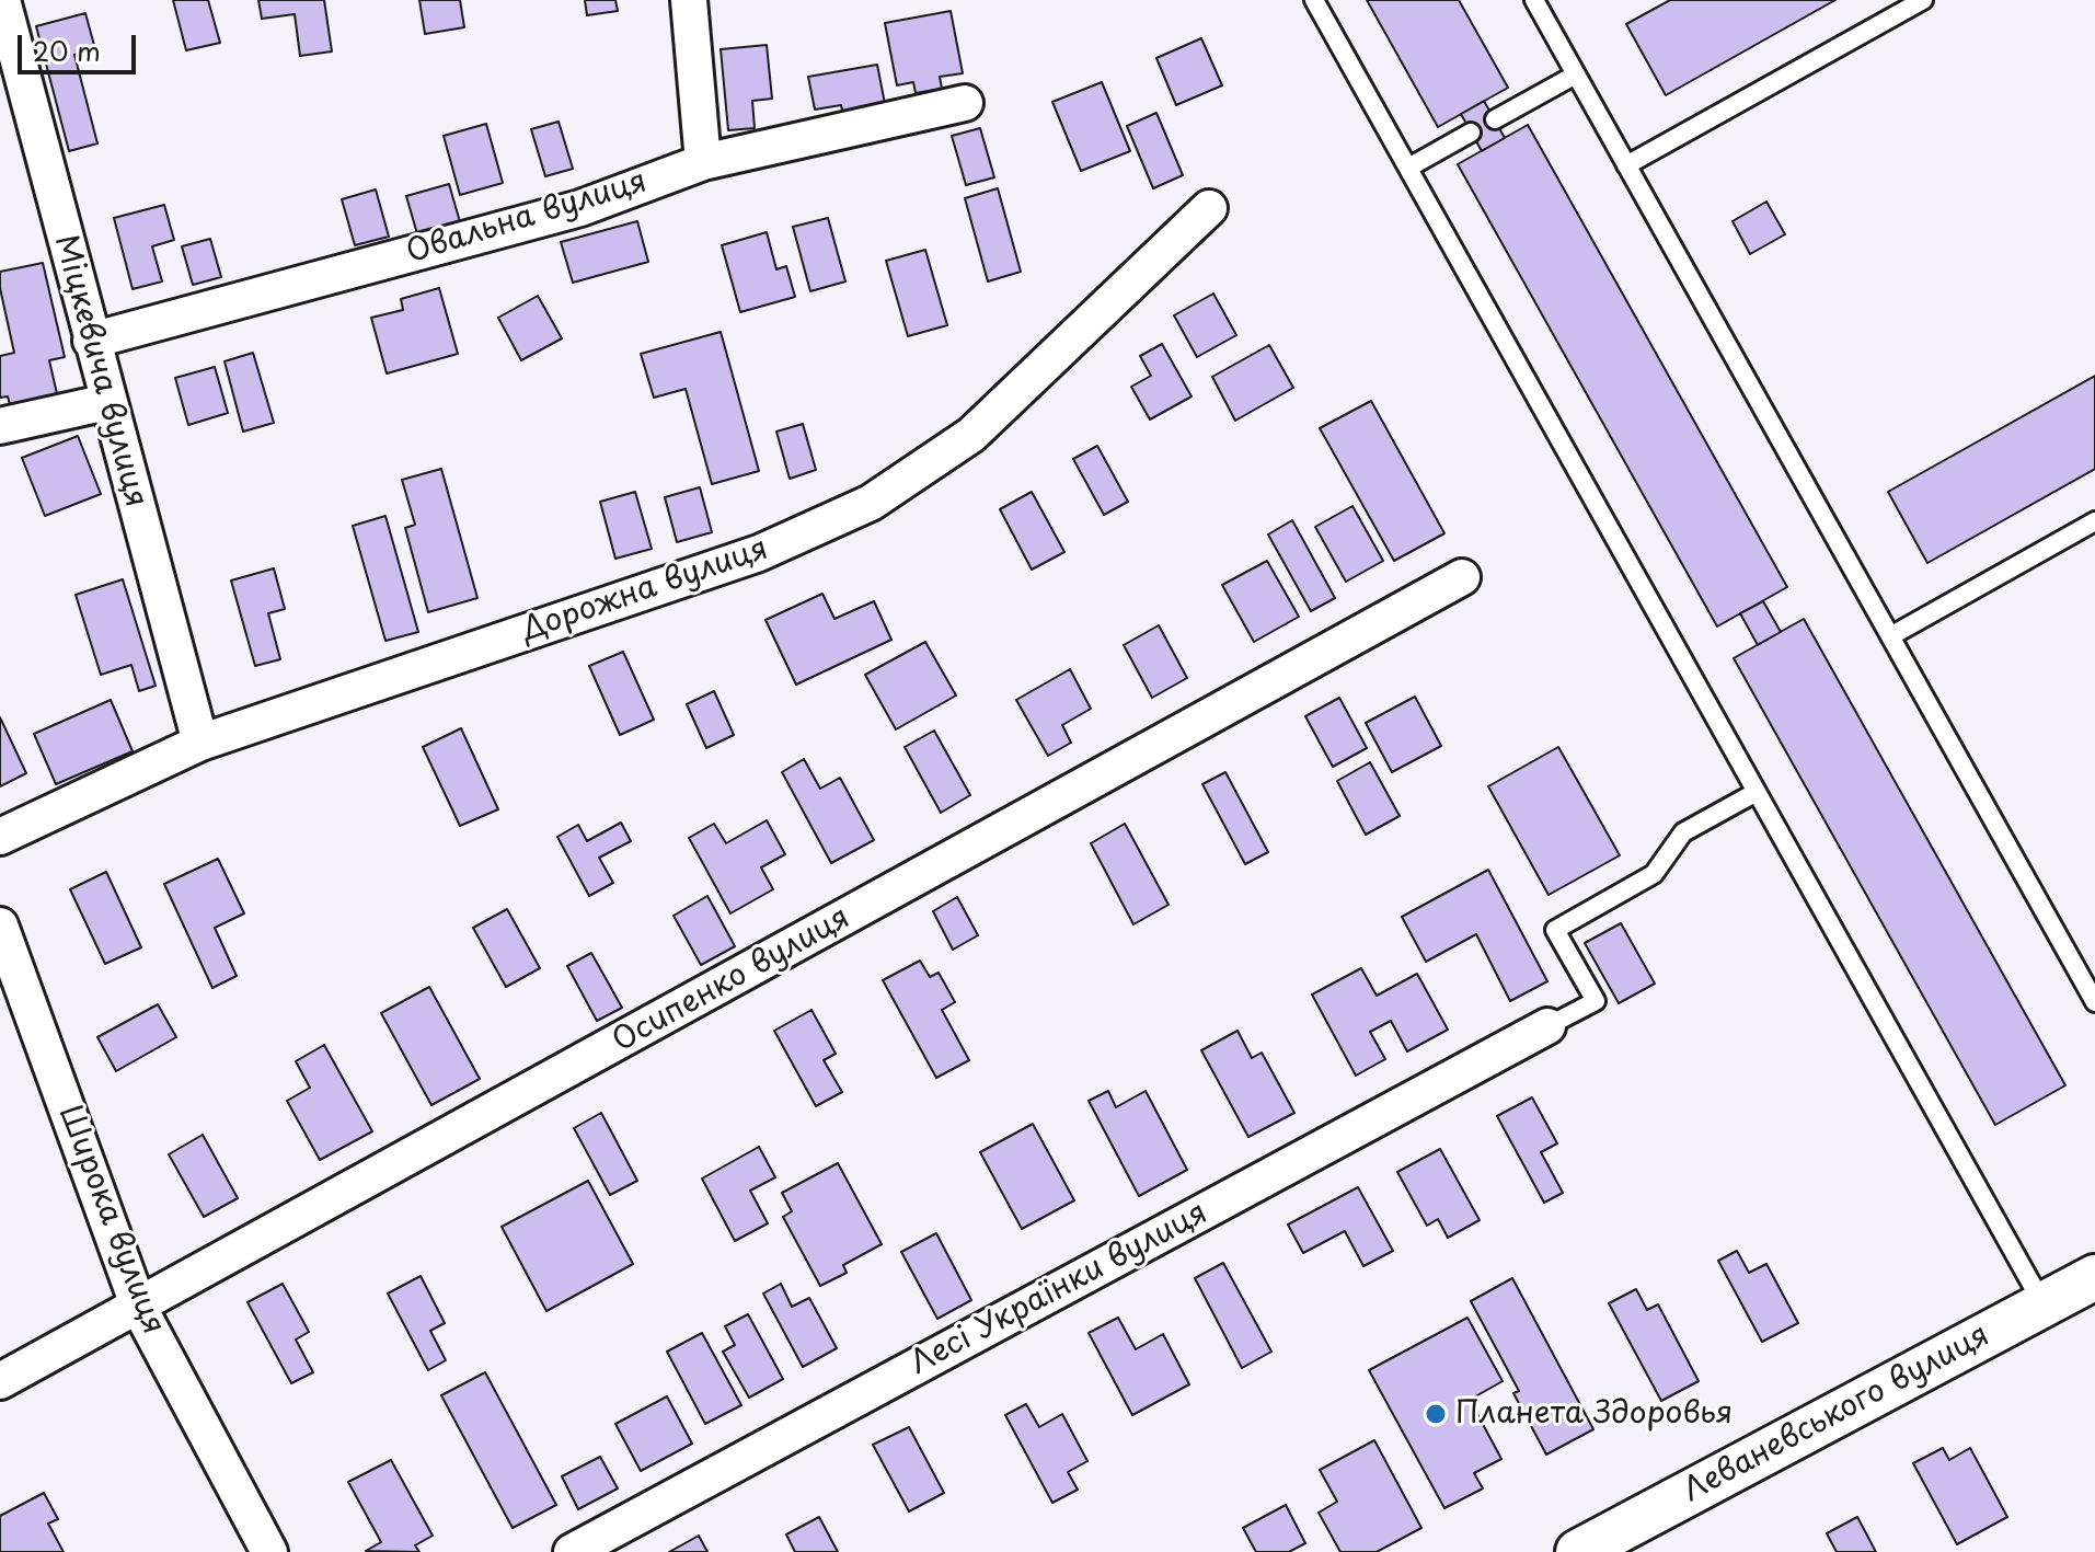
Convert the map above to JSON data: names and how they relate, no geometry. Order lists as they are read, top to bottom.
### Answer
{
  "streets": {
    "street": [
      "Овальна вулиця",
      "Міцкевича вулиця",
      "Дорожна вулиця",
      "Осипенко вулиця",
      "Широка вулиця",
      "Лесі Українки вулиця",
      "Леваневського вулиця"
    ]
  },
  "crossings": [
    ["Овальна вулиця", "Міцкевича вулиця"],
    ["Міцкевича вулиця", "Дорожна вулиця"],
    ["Осипенко вулиця", "Широка вулиця"]
  ],
  "places": ["Планета Здоровья"],
  "scale_bar": "20 m"
}
